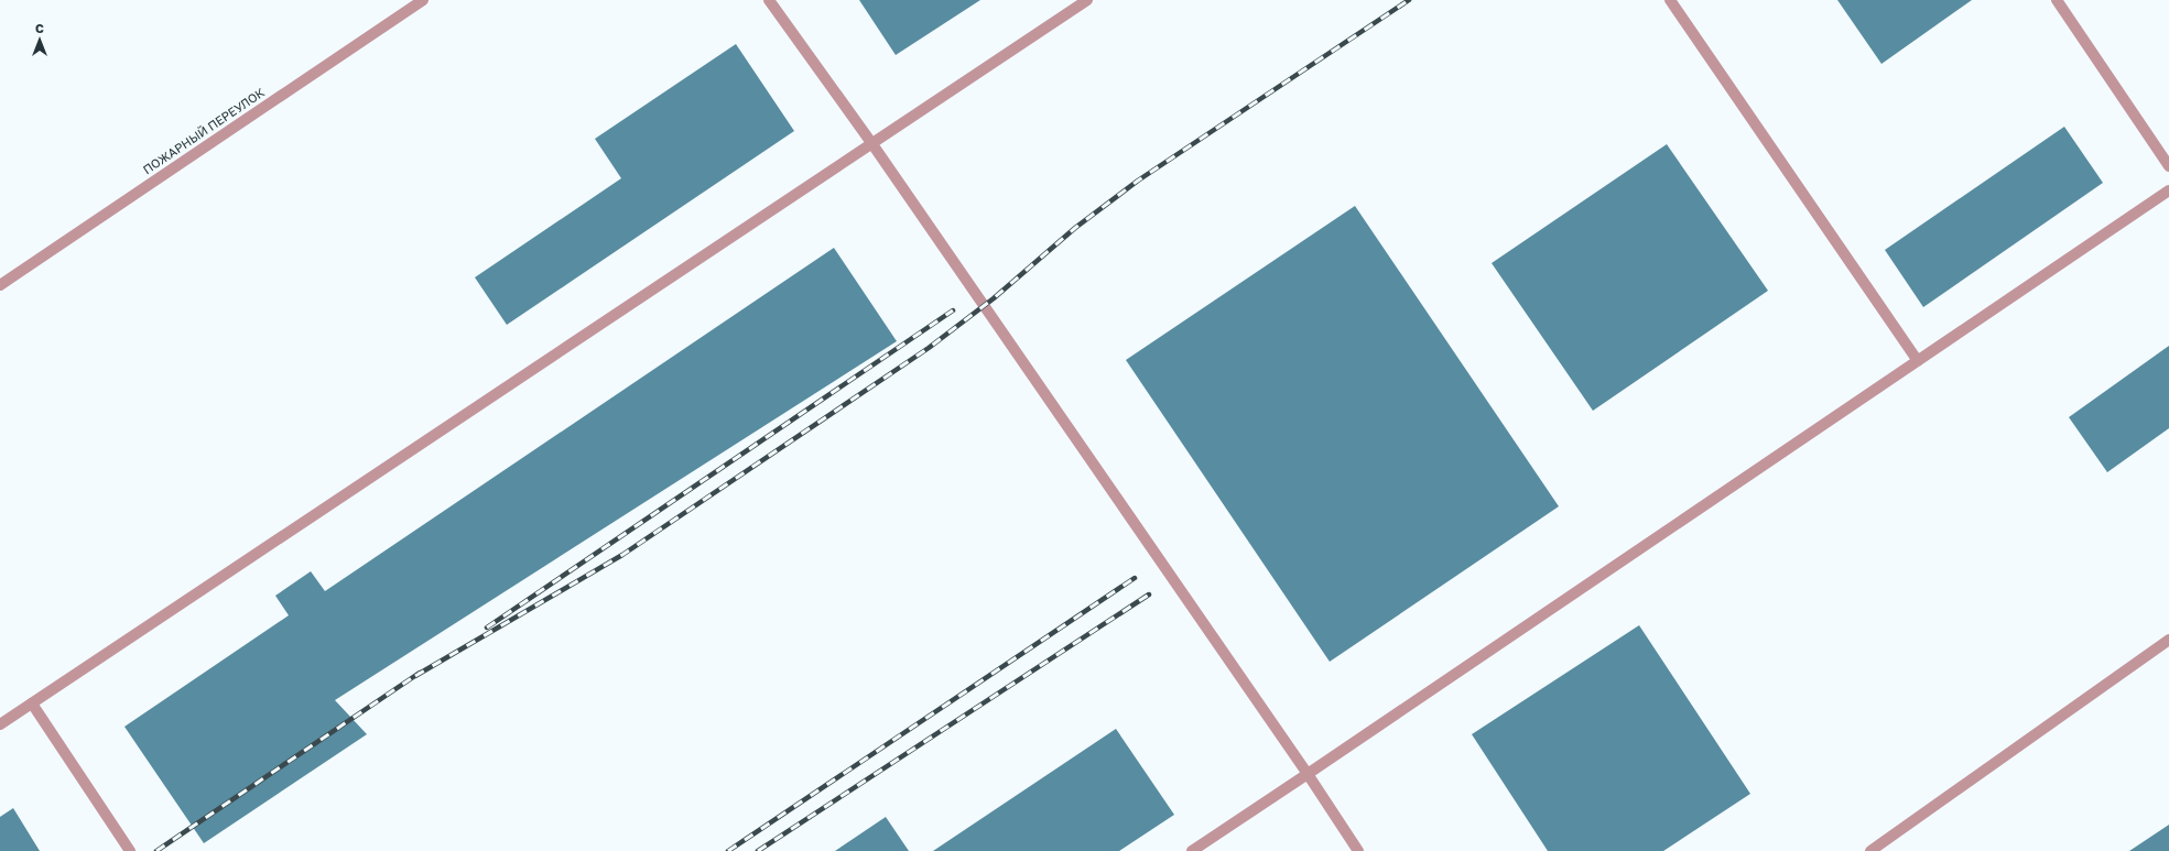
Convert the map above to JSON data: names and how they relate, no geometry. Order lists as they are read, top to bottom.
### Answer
{
  "streets": {
    "street": ["ПОЖАРНЫЙ ПЕРЕУЛОК"]
  },
  "north": "top"
}
